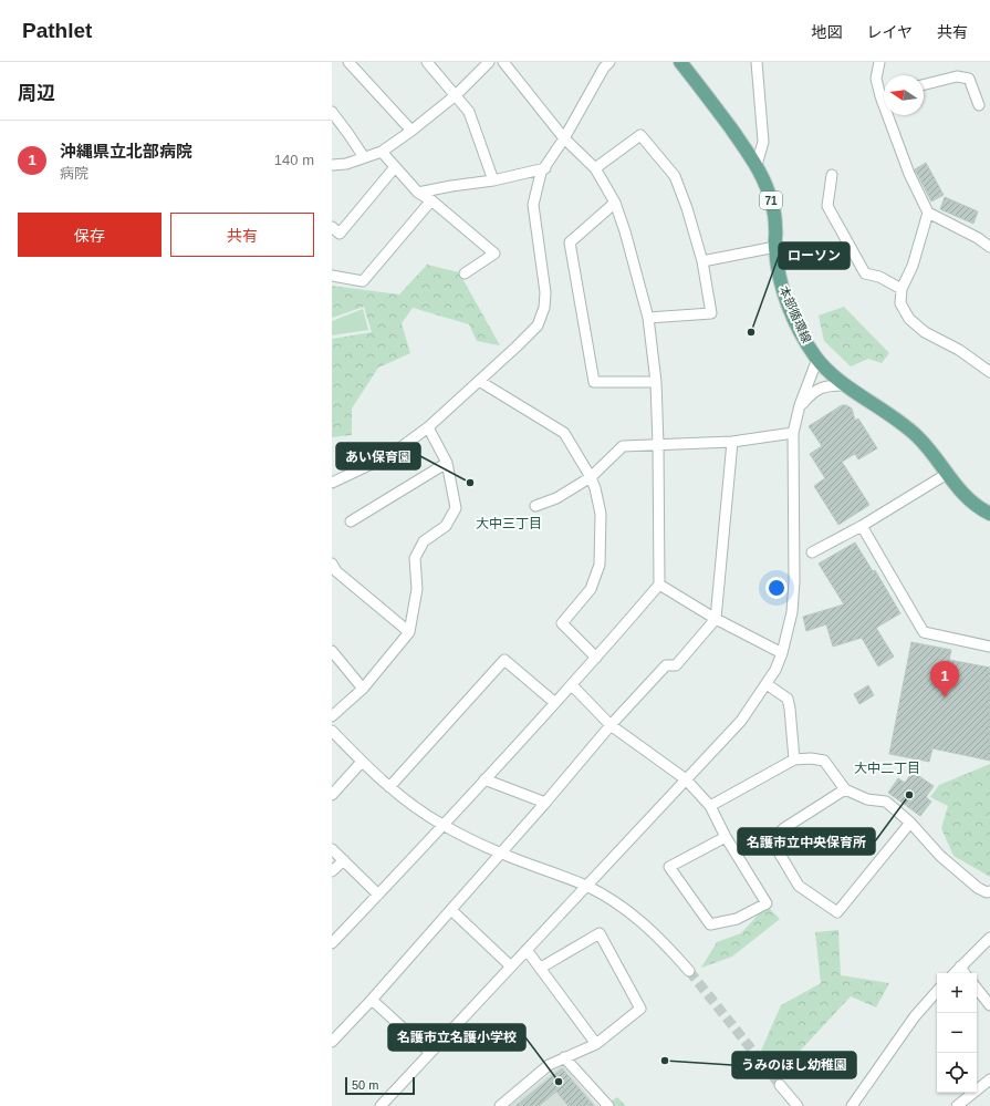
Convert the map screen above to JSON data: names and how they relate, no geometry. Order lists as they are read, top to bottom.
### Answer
{
  "streets": {
    "main road": ["71", "本部循環線"]
  },
  "districts": ["大中三丁目", "大中二丁目"],
  "places": [
    "ローソン",
    "あい保育園",
    "名護市立中央保育所",
    "うみのほし幼稚園",
    "名護市立名護小学校"
  ],
  "scale_bar": "50 m",
  "north": "left",
  "page": {
    "header": "Pathlet",
    "nav": ["地図", "レイヤ", "共有"],
    "heading": "周辺",
    "list": [
      {
        "mark": "1",
        "name": "沖縄県立北部病院",
        "note": "病院",
        "value": "140 m"
      }
    ],
    "buttons": ["保存", "共有"],
    "pins": "1",
    "map_buttons": ["+", "−"],
    "scale": "50 m"
  }
}
